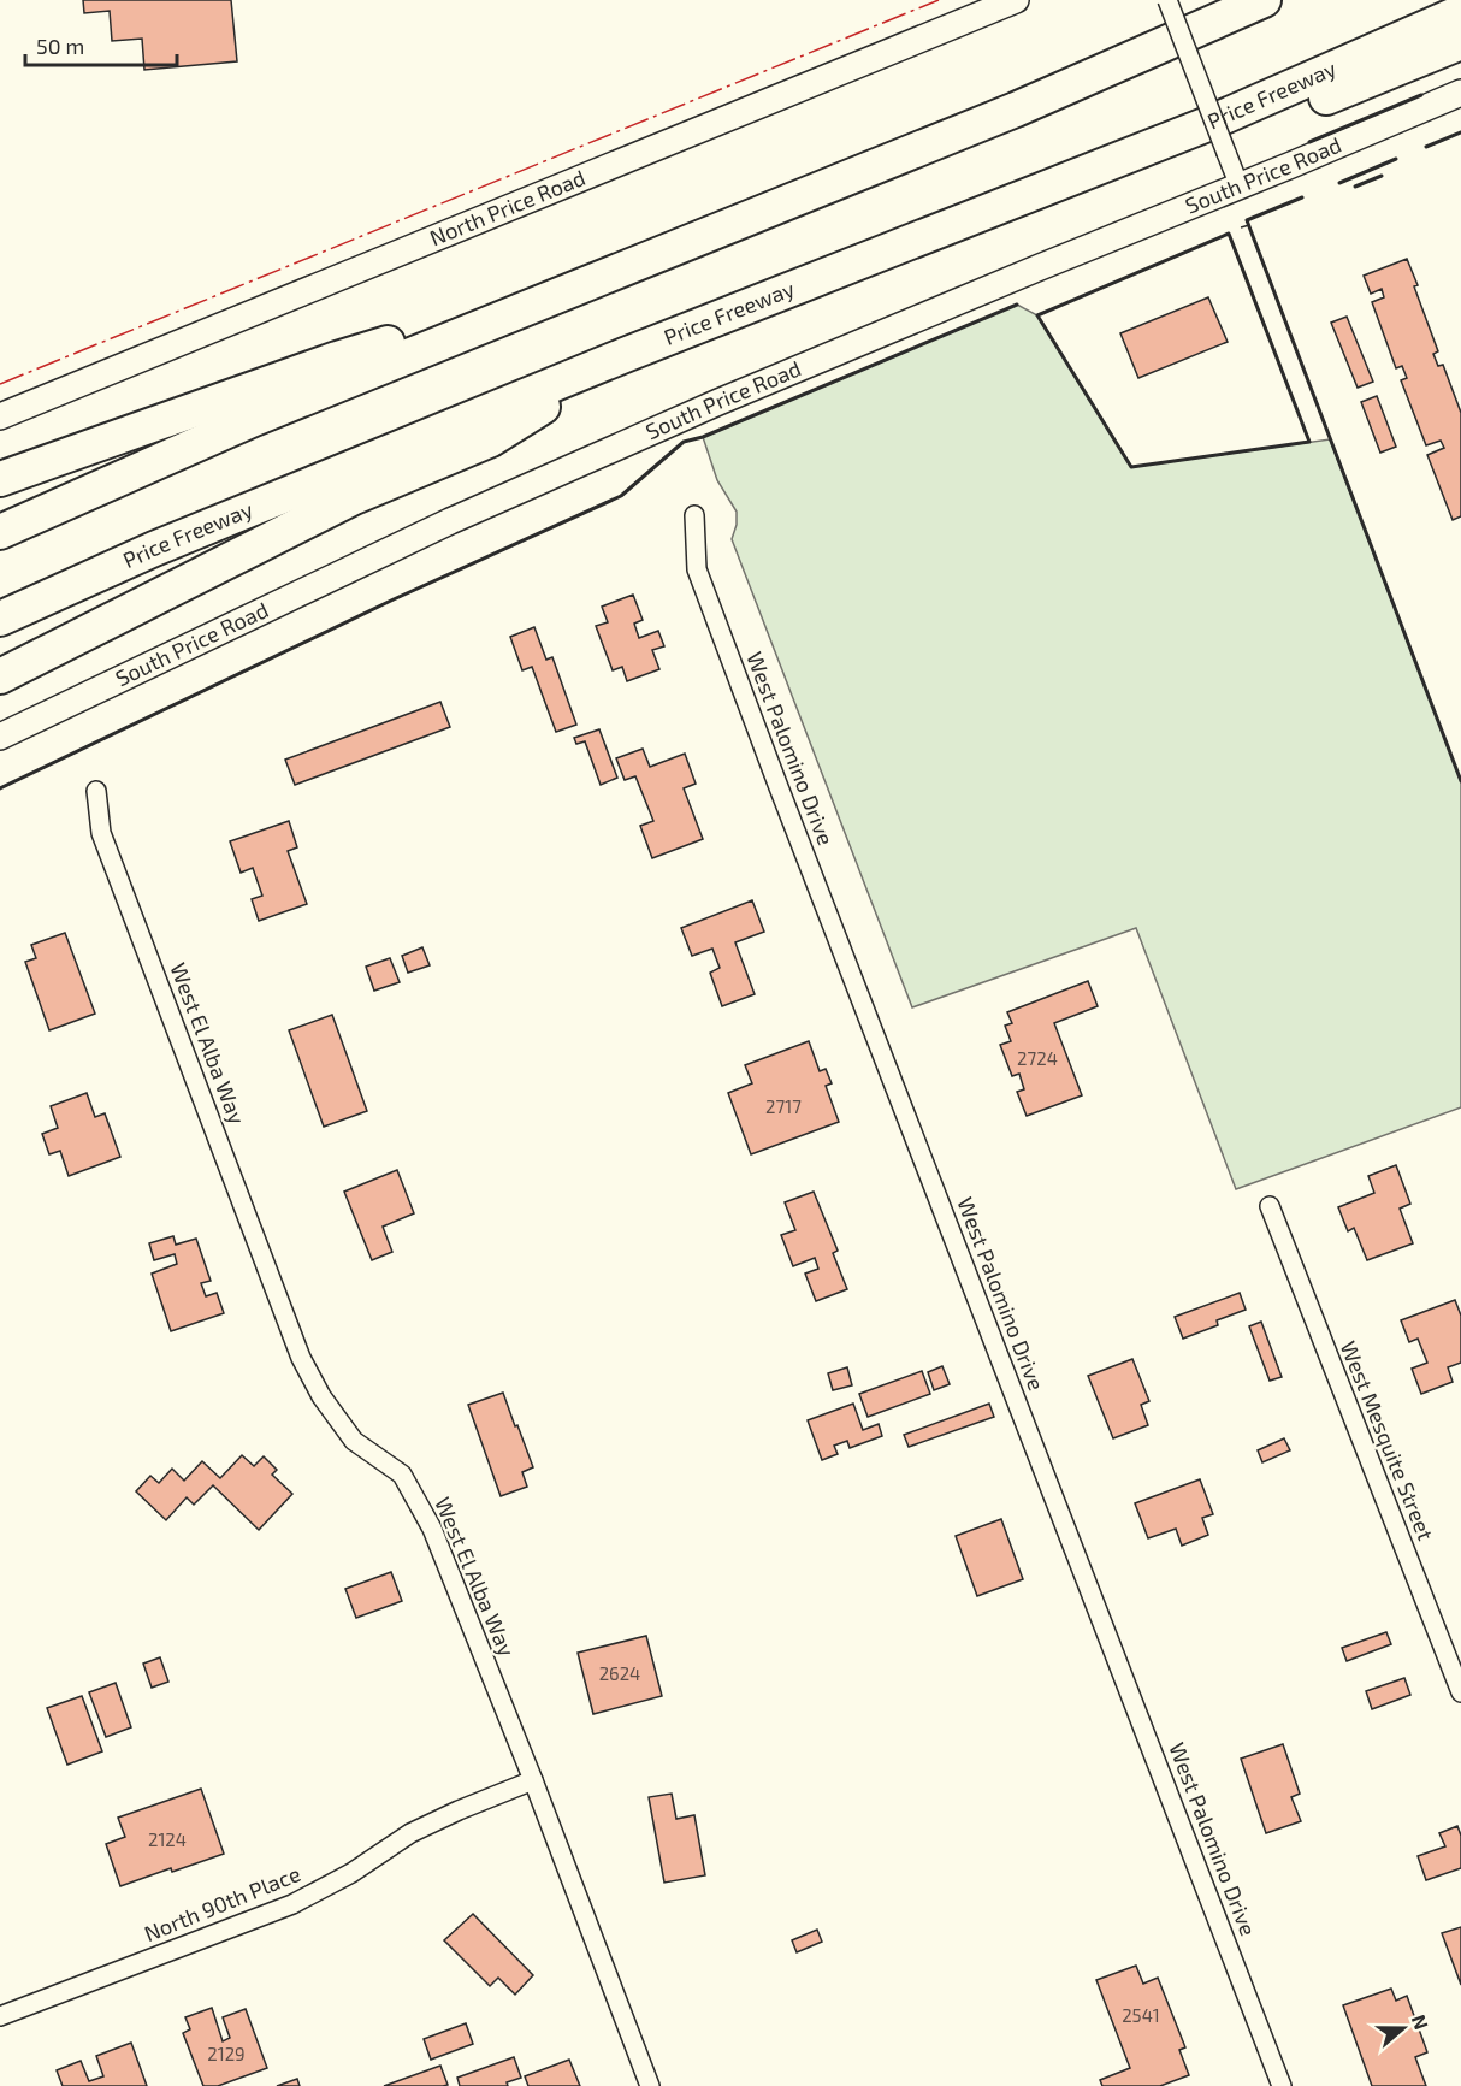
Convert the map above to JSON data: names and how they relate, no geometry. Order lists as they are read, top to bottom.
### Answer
{
  "streets": {
    "highway": ["Price Freeway"],
    "main road": ["South Price Road", "North Price Road"],
    "street": [
      "West Palomino Drive",
      "West El Alba Way",
      "West Mesquite Street",
      "North 90th Place"
    ]
  },
  "crossings": [
    ["West El Alba Way", "North 90th Place"]
  ],
  "house_numbers": [
    "2724",
    "2717",
    "2624",
    "2124",
    "2541",
    "2129"
  ],
  "scale_bar": "50 m",
  "north": "right"
}
